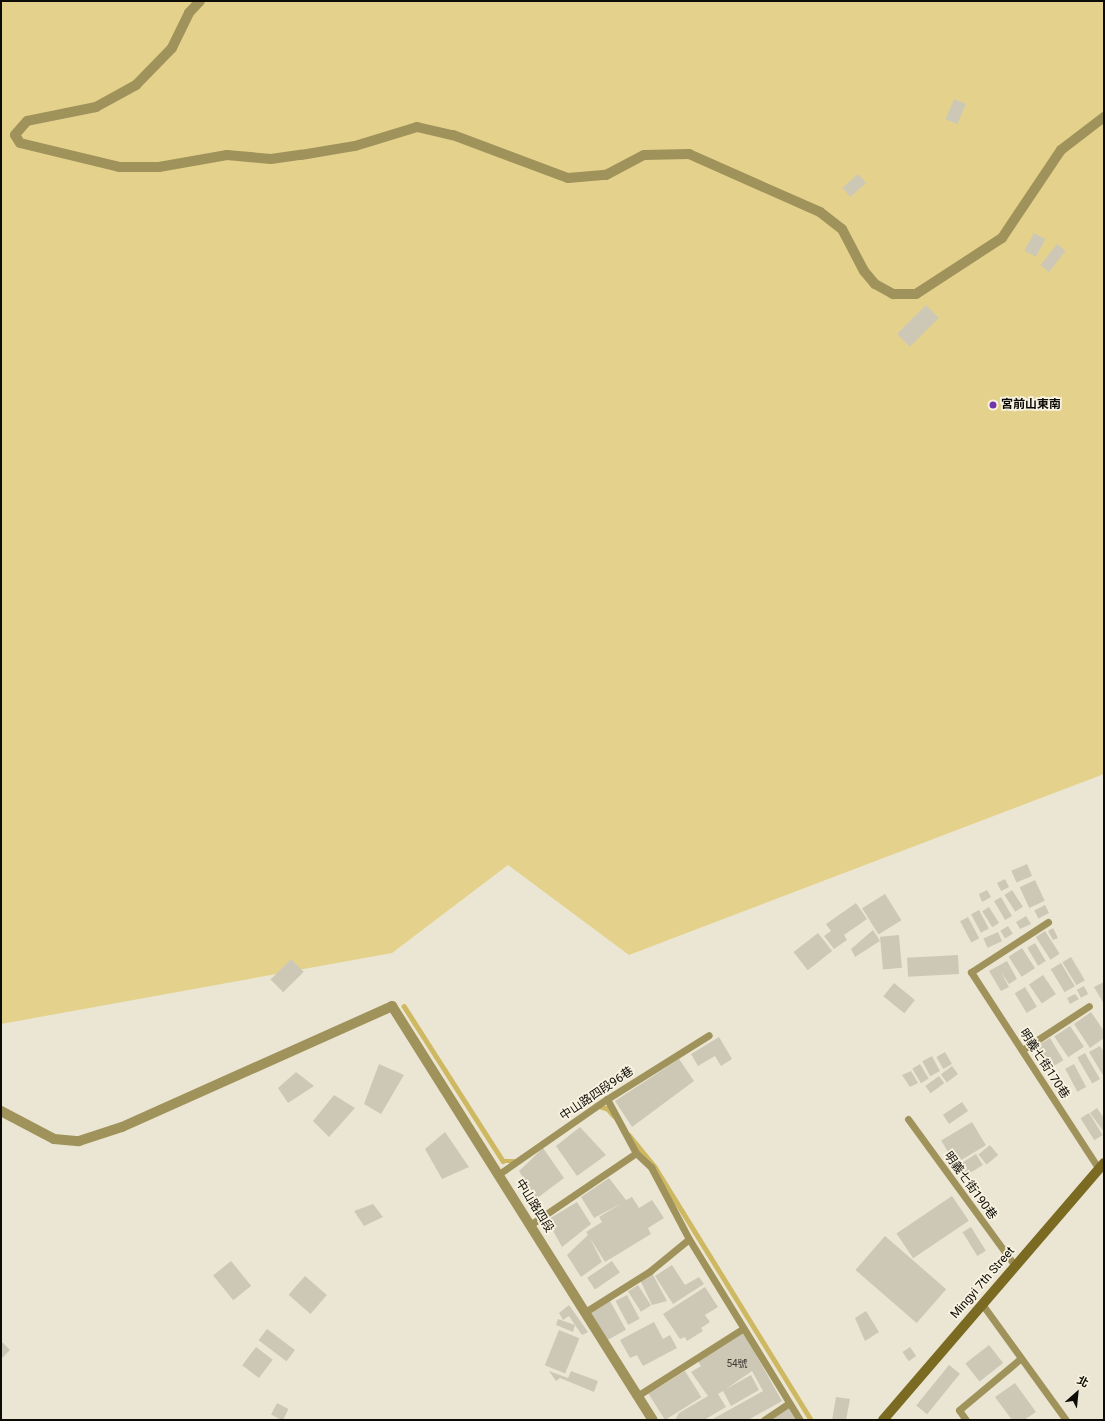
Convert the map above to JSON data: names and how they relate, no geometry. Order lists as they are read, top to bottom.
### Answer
{
  "streets": {
    "street": ["中山路四段", "Mingyi 7th Street"],
    "lane": ["明義七街170巷", "中山路四段96巷", "明義七街190巷"]
  },
  "crossings": [
    ["明義七街170巷", "Mingyi 7th Street"],
    ["中山路四段96巷", "中山路四段"],
    ["明義七街190巷", "Mingyi 7th Street"]
  ],
  "places": ["宮前山東南"],
  "house_numbers": ["54號"],
  "north": "top right"
}
